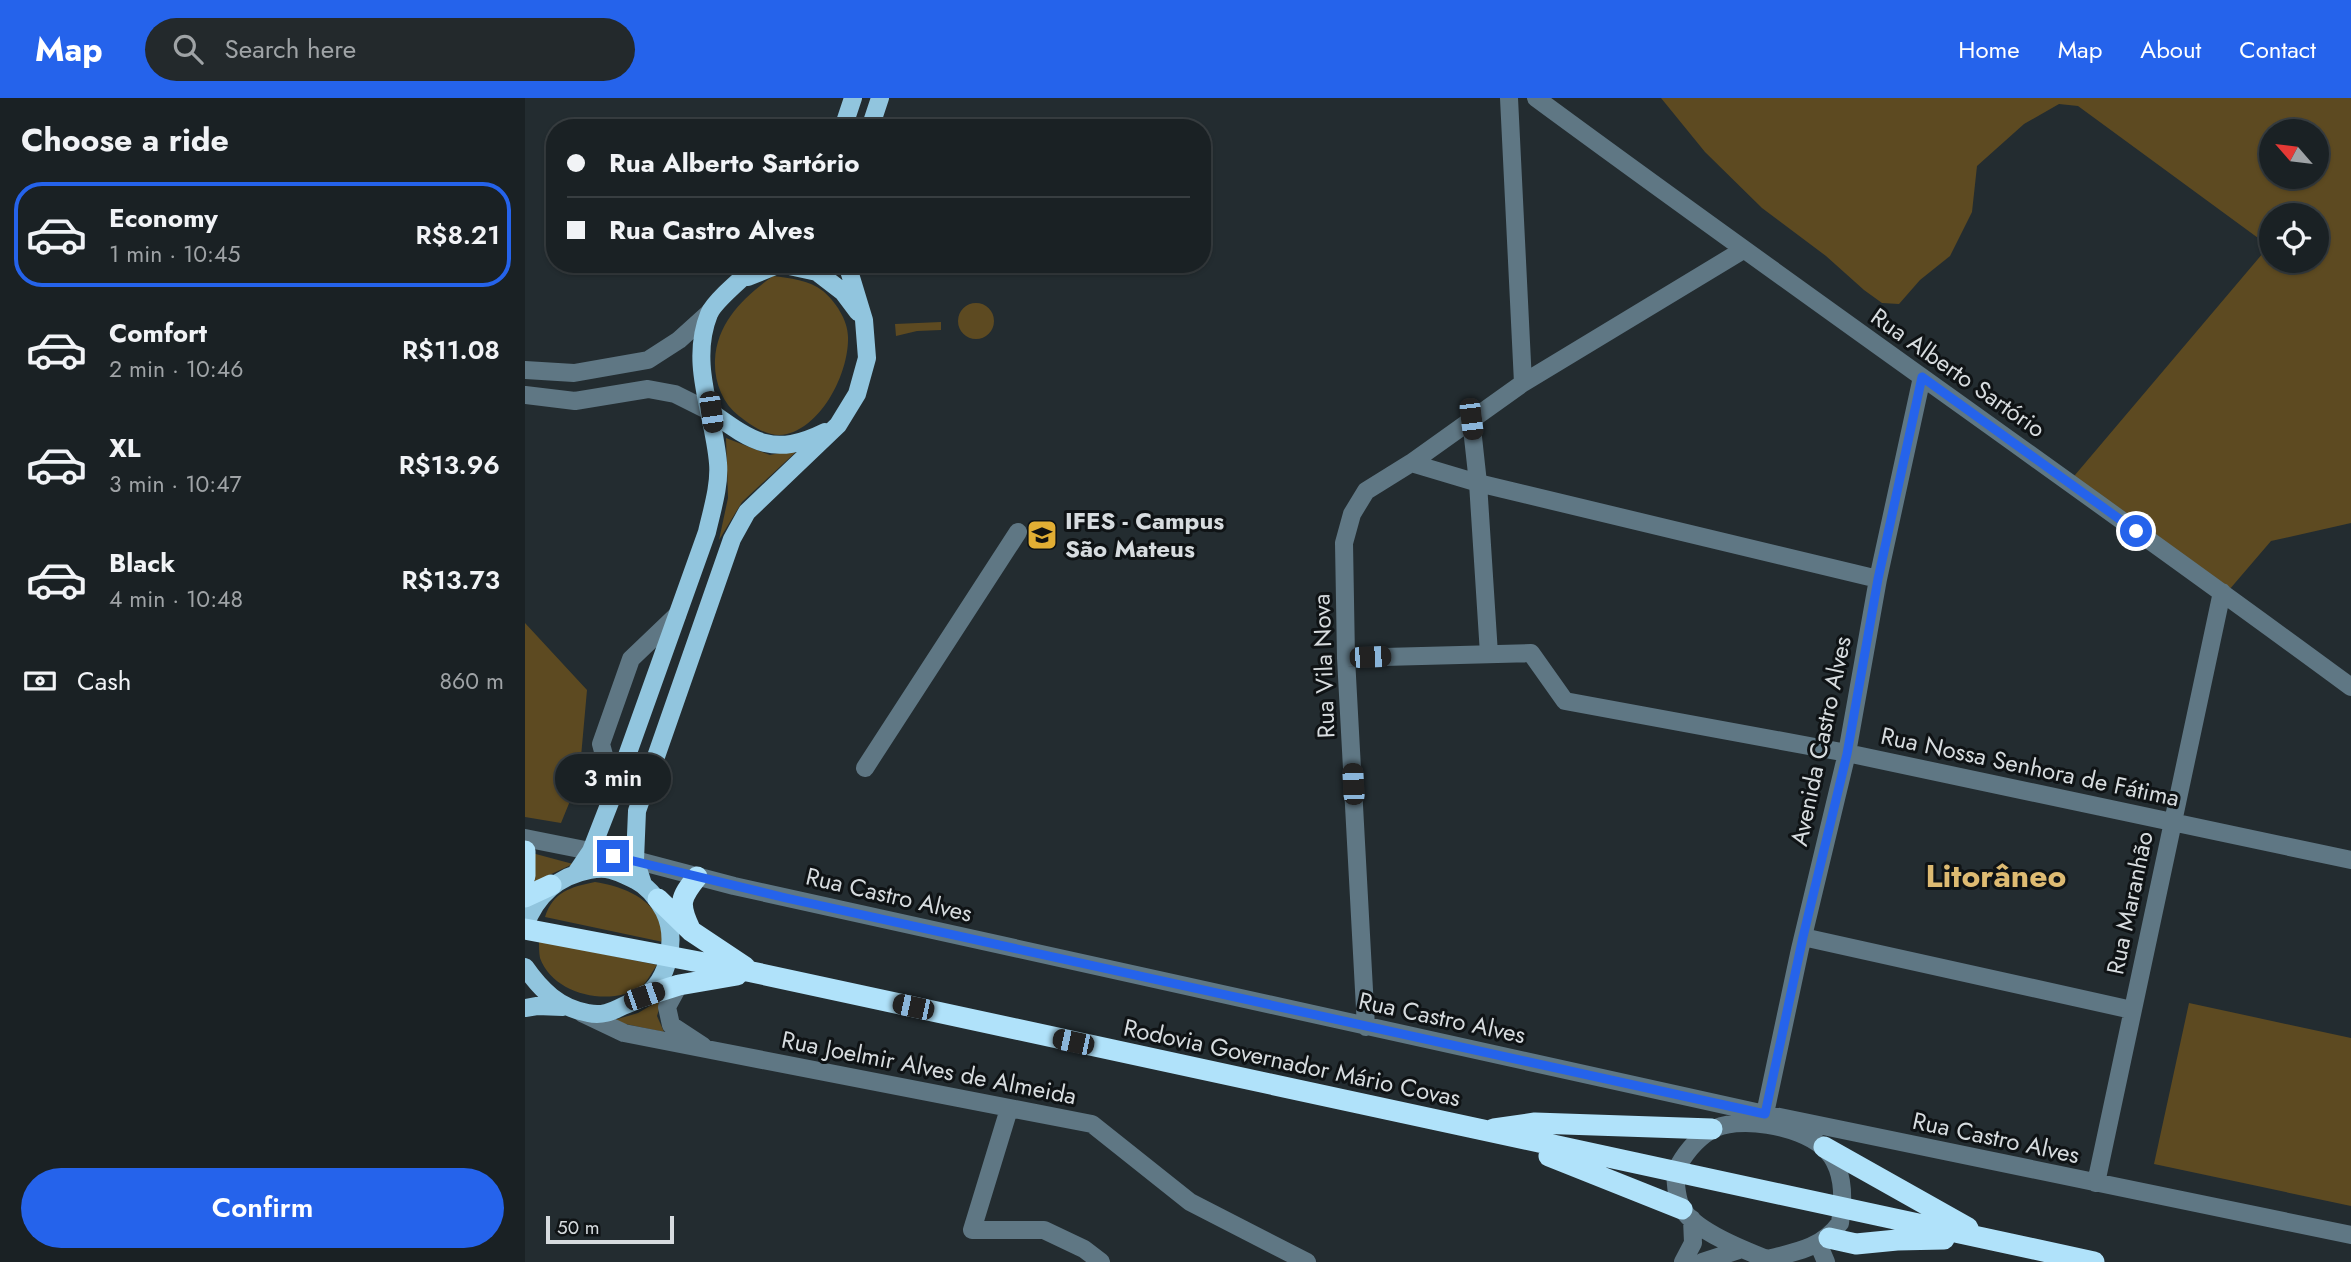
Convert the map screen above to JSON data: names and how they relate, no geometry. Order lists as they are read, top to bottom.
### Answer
{
  "streets": {
    "highway": ["Rodovia Governador Mário Covas"],
    "street": [
      "Rua Alberto Sartório",
      "Rua Vila Nova",
      "Avenida Castro Alves",
      "Rua Nossa Senhora de Fátima",
      "Rua Castro Alves",
      "Rua Maranhão",
      "Rua Joelmir Alves de Almeida"
    ]
  },
  "crossings": [
    ["Rua Alberto Sartório", "Avenida Castro Alves"],
    ["Rua Alberto Sartório", "Rua Maranhão"],
    ["Rua Vila Nova", "Rua Nossa Senhora de Fátima"],
    ["Rua Vila Nova", "Rua Castro Alves"],
    ["Avenida Castro Alves", "Rua Nossa Senhora de Fátima"],
    ["Avenida Castro Alves", "Rua Castro Alves"],
    ["Rua Nossa Senhora de Fátima", "Rua Maranhão"],
    ["Rua Castro Alves", "Rua Maranhão"]
  ],
  "districts": ["Litorâneo"],
  "places": {
    "school or university": ["IFES - Campus São Mateus"]
  },
  "scale_bar": "50 m",
  "north": "top left",
  "page": {
    "header": "Map",
    "search": "Search here",
    "nav": [
      "Home",
      "Map",
      "About",
      "Contact"
    ],
    "heading": "Choose a ride",
    "banner": ["Rua Alberto Sartório", "Rua Castro Alves"],
    "list": [
      {
        "name": "Economy",
        "note": "1 min · 10:45",
        "value": "R$8.21"
      },
      {
        "name": "Comfort",
        "note": "2 min · 10:46",
        "value": "R$11.08"
      },
      {
        "name": "XL",
        "note": "3 min · 10:47",
        "value": "R$13.96"
      },
      {
        "name": "Black",
        "note": "4 min · 10:48",
        "value": "R$13.73"
      }
    ],
    "pay": ["Cash", "860 m"],
    "bubble": "3 min",
    "buttons": "Confirm",
    "scale": "50 m"
  }
}
